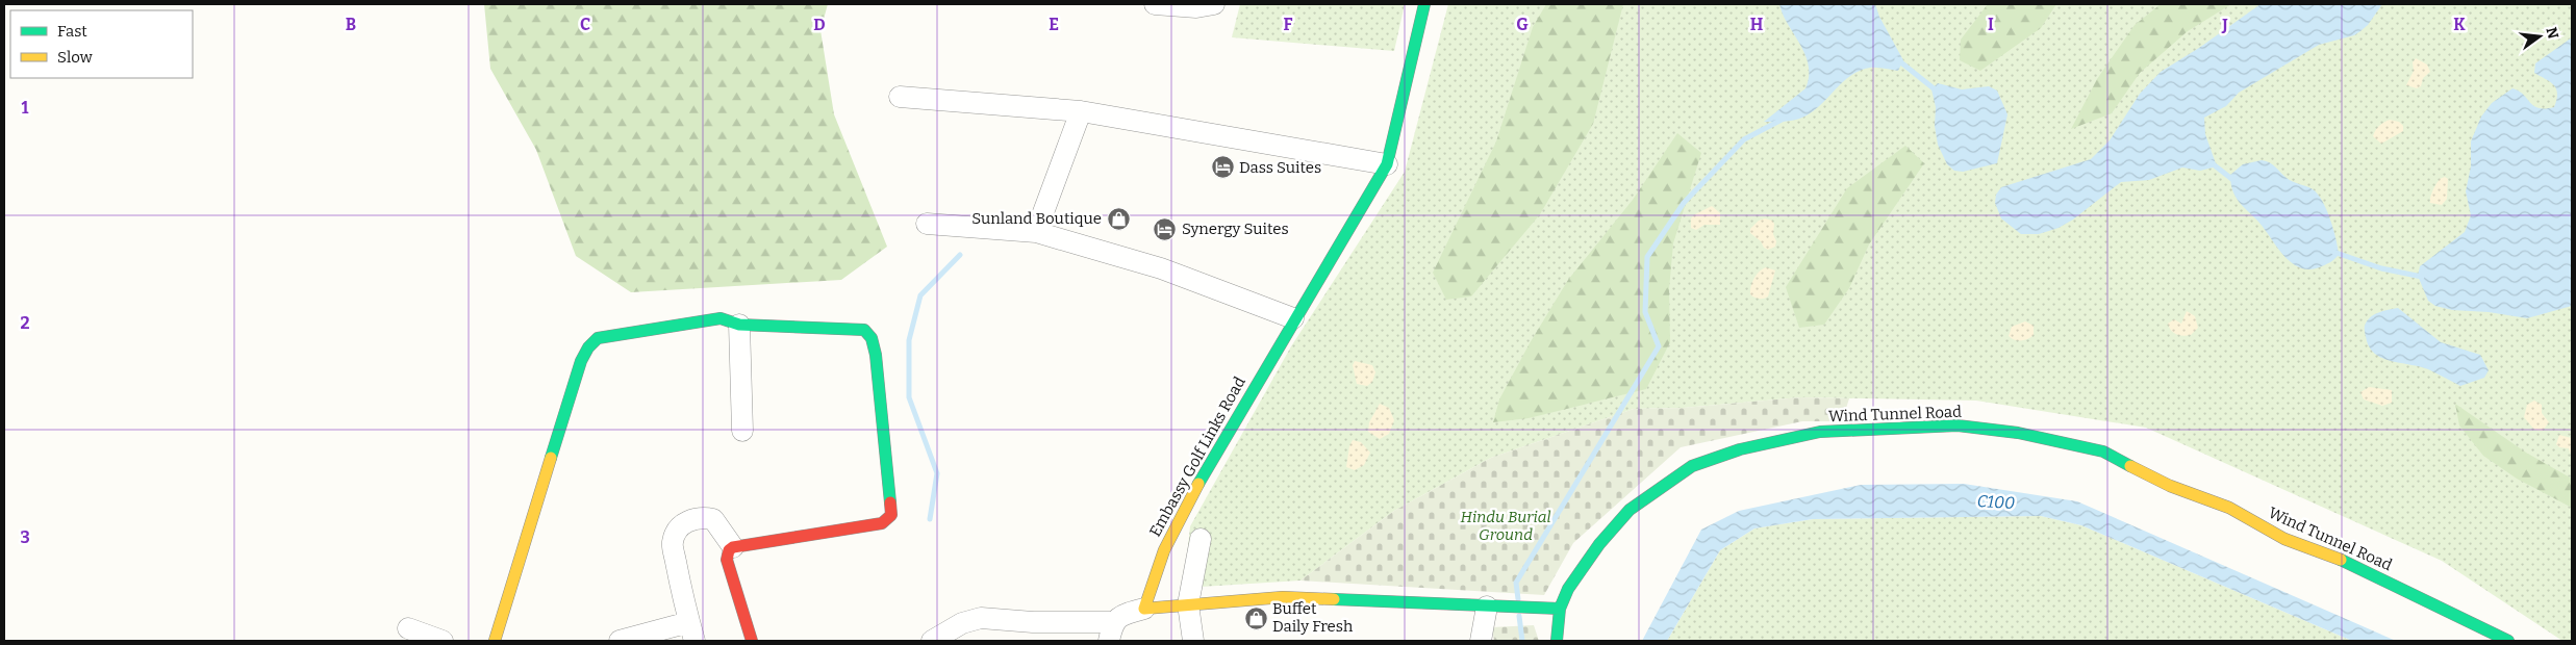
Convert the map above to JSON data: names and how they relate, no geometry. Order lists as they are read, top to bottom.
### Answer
{
  "streets": {
    "street": ["Wind Tunnel Road", "Embassy Golf Links Road"]
  },
  "water": ["C100"],
  "parks": ["Hindu Burial Ground"],
  "places": {
    "hotel": ["Dass Suites", "Synergy Suites"],
    "shop": ["Sunland Boutique", "Buffet Daily Fresh"]
  },
  "legend": ["Fast", "Slow"],
  "north": "right",
  "grid": {
    "columns": [
      "B",
      "C",
      "D",
      "E",
      "F",
      "G",
      "H",
      "I",
      "J",
      "K"
    ],
    "rows": ["1", "2", "3"]
  }
}
